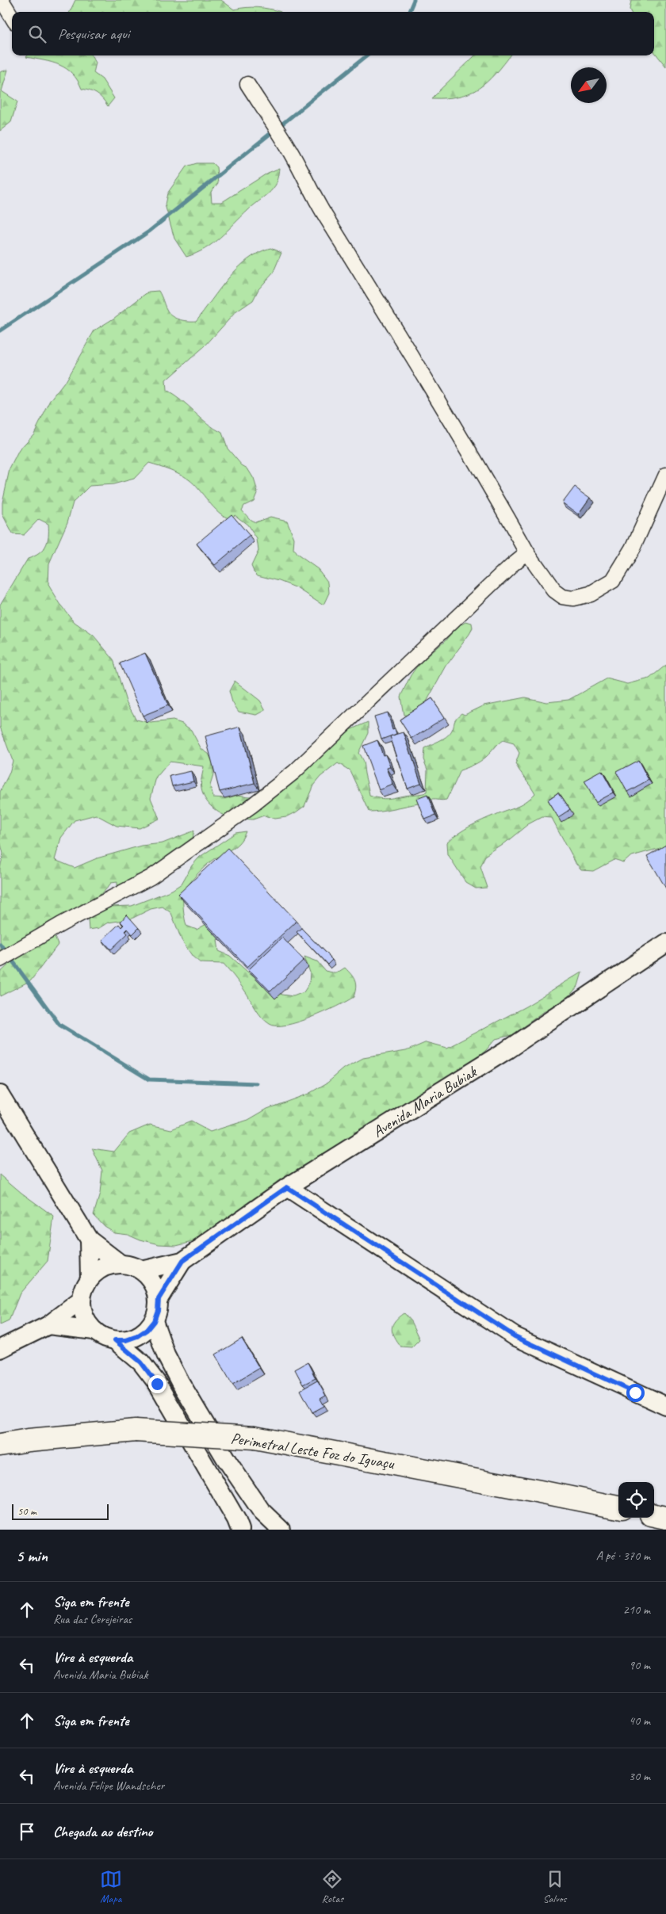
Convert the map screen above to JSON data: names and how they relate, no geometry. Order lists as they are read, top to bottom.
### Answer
{
  "streets": {
    "highway": ["Perimetral Leste Foz do Iguaçu"],
    "street": ["Avenida Maria Bubiak"]
  },
  "scale_bar": "50 m",
  "north": "bottom left",
  "page": {
    "search": "Pesquisar aqui",
    "scale": "50 m",
    "heading": ["5 min", "A pé · 370 m"],
    "list": [
      ["Siga em frente", "Rua das Cerejeiras", "210 m"],
      ["Vire à esquerda", "Avenida Maria Bubiak", "90 m"],
      ["Siga em frente", "40 m"],
      ["Vire à esquerda", "Avenida Felipe Wandscher", "30 m"],
      "Chegada ao destino"
    ],
    "nav": ["Mapa", "Rotas", "Salvos"]
  }
}
